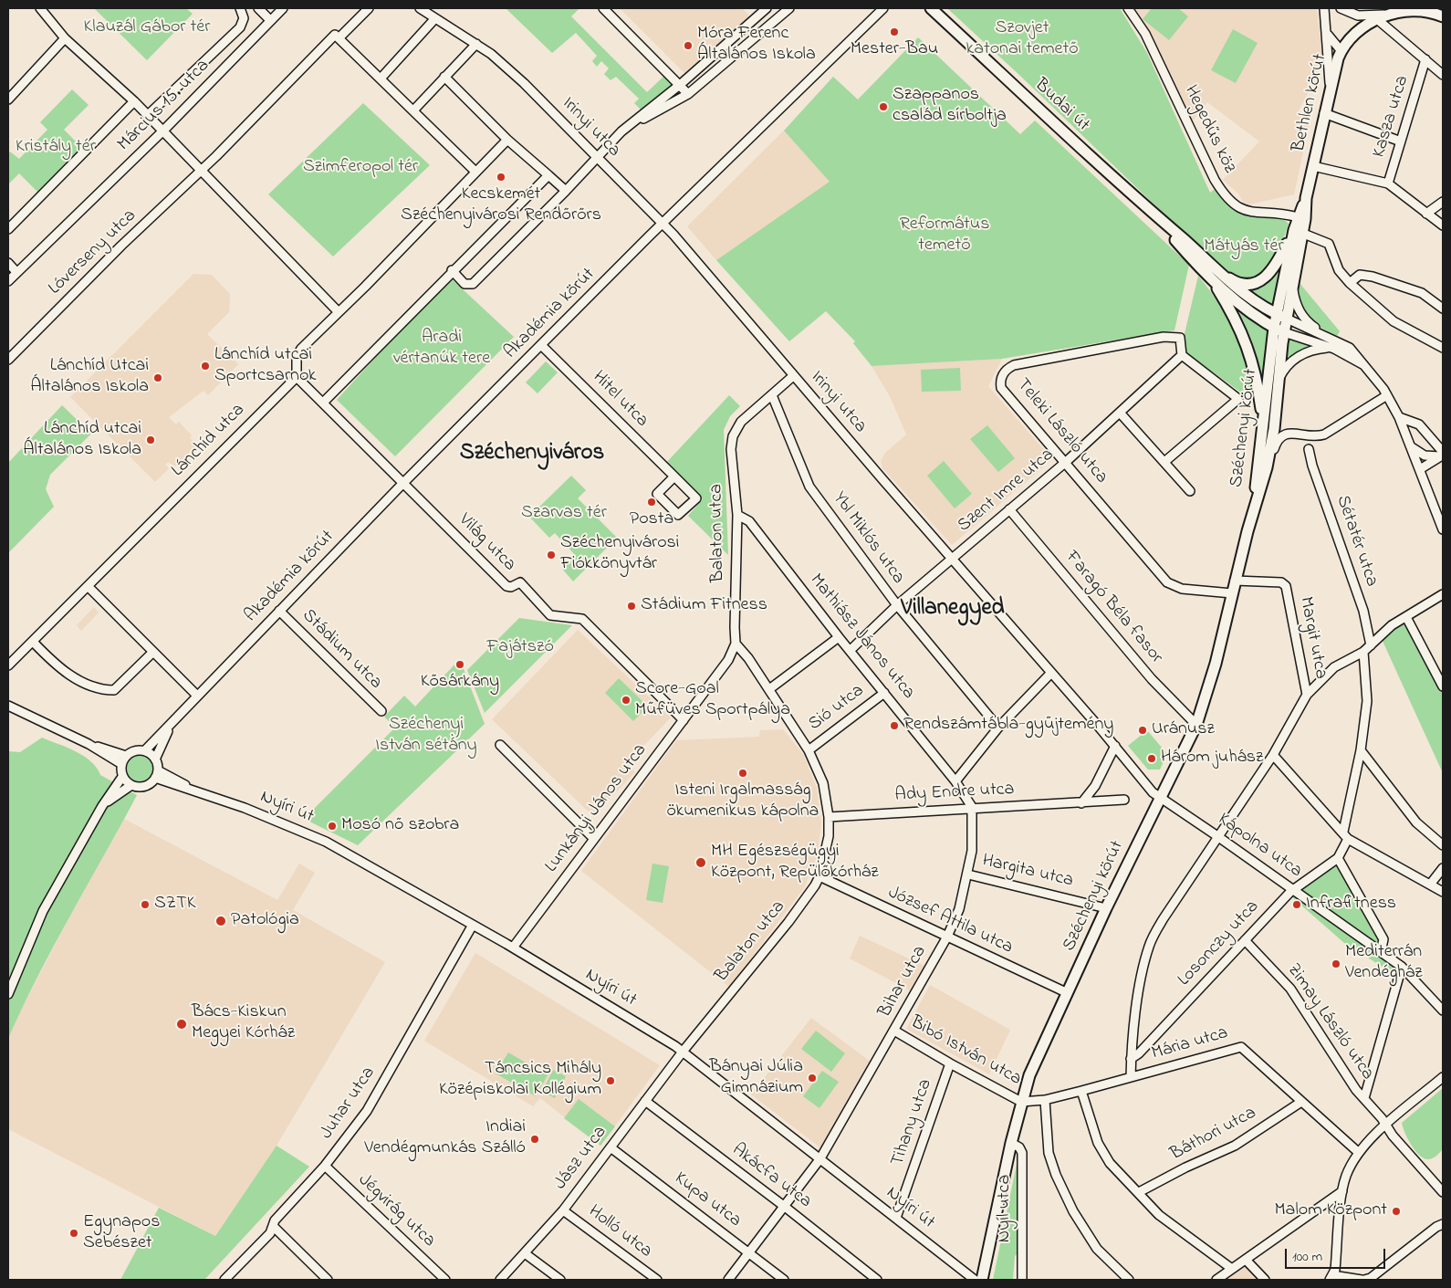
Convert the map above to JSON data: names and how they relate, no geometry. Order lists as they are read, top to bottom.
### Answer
{
  "streets": {
    "main road": ["Bethlen körút", "Budai út", "Széchenyi körút"],
    "street": [
      "Március 15. utca",
      "Kasza utca",
      "Irinyi utca",
      "Hegedűs köz",
      "Lóverseny utca",
      "Akadémia körút",
      "Hitel utca",
      "Teleki László utca",
      "Lánchíd utca",
      "Szent Imre utca",
      "Balaton utca",
      "Ybl Miklós utca",
      "Sétatér utca",
      "Világ utca",
      "Faragó Béla fasor",
      "Mathiász János utca",
      "Margit utca",
      "Stádium utca",
      "Sió utca",
      "Ady Endre utca",
      "Nyíri út",
      "Lunkányi János utca",
      "Kápolna utca",
      "Hargita utca",
      "József Attila utca",
      "Losonczy utca",
      "Bihar utca",
      "Zimay László utca",
      "Mária utca",
      "Bibó István utca",
      "Juhar utca",
      "Tihany utca",
      "Báthori utca",
      "Jász utca",
      "Akácfa utca",
      "Kupa utca",
      "Nyíl utca",
      "Jégvirág utca",
      "Holló utca"
    ]
  },
  "crossings": [
    ["Bethlen körút", "Hegedűs köz"],
    ["Irinyi utca", "Akadémia körút"],
    ["Irinyi utca", "Széchenyi körút"],
    ["Irinyi utca", "Szent Imre utca"],
    ["Irinyi utca", "Balaton utca"],
    ["Irinyi utca", "Kápolna utca"],
    ["Akadémia körút", "Hitel utca"],
    ["Akadémia körút", "Világ utca"],
    ["Akadémia körút", "Stádium utca"],
    ["Akadémia körút", "Nyíri út"],
    ["Széchenyi körút", "Teleki László utca"],
    ["Széchenyi körút", "Faragó Béla fasor"],
    ["Széchenyi körút", "Margit utca"],
    ["Széchenyi körút", "Kápolna utca"],
    ["Széchenyi körút", "Hargita utca"],
    ["Széchenyi körút", "József Attila utca"],
    ["Széchenyi körút", "Mária utca"],
    ["Széchenyi körút", "Bibó István utca"],
    ["Széchenyi körút", "Nyíl utca"],
    ["Teleki László utca", "Szent Imre utca"],
    ["Lánchíd utca", "Világ utca"],
    ["Szent Imre utca", "Ybl Miklós utca"],
    ["Szent Imre utca", "Faragó Béla fasor"],
    ["Szent Imre utca", "Mathiász János utca"],
    ["Balaton utca", "Ybl Miklós utca"],
    ["Balaton utca", "Mathiász János utca"],
    ["Balaton utca", "Sió utca"],
    ["Balaton utca", "Ady Endre utca"],
    ["Balaton utca", "Nyíri út"],
    ["Balaton utca", "Lunkányi János utca"],
    ["Balaton utca", "József Attila utca"],
    ["Balaton utca", "Jász utca"],
    ["Világ utca", "Lunkányi János utca"],
    ["Mathiász János utca", "Sió utca"],
    ["Mathiász János utca", "Ady Endre utca"],
    ["Mathiász János utca", "Bihar utca"],
    ["Ady Endre utca", "Bihar utca"],
    ["Nyíri út", "Lunkányi János utca"],
    ["Nyíri út", "Bihar utca"],
    ["Nyíri út", "Juhar utca"],
    ["Nyíri út", "Tihany utca"],
    ["Nyíri út", "Jász utca"],
    ["Kápolna utca", "Losonczy utca"],
    ["Hargita utca", "Bihar utca"],
    ["József Attila utca", "Bihar utca"],
    ["Losonczy utca", "Zimay László utca"],
    ["Bihar utca", "Bibó István utca"],
    ["Bihar utca", "Akácfa utca"],
    ["Bihar utca", "Kupa utca"],
    ["Mária utca", "Bibó István utca"],
    ["Mária utca", "Báthori utca"],
    ["Bibó István utca", "Tihany utca"],
    ["Juhar utca", "Jégvirág utca"],
    ["Jász utca", "Akácfa utca"],
    ["Jász utca", "Kupa utca"],
    ["Jász utca", "Holló utca"]
  ],
  "districts": ["Széchenyiváros", "Villanegyed"],
  "parks": [
    "Klauzál Gábor tér",
    "Szovjet katonai temető",
    "Kristály tér",
    "Szimferopol tér",
    "Református temető",
    "Mátyás tér",
    "Aradi vértanúk tere",
    "Szarvas tér",
    "Fajátszó",
    "Széchenyi István sétány"
  ],
  "places": [
    "Mester-Bau",
    "Móra Ferenc Általános Iskola",
    "Szappanos család sírboltja",
    "Kecskemét Széchenyivárosi Rendőrőrs",
    "Lánchíd utcai Sportcsarnok",
    "Lánchíd Utcai Általános Iskola",
    "Lánchíd utcai Általános Iskola",
    "Posta",
    "Széchenyivárosi Fiókkönyvtár",
    "Stádium Fitness",
    "Kősárkány",
    "Score-Goal Műfüves Sportpálya",
    "Rendszámtábla-gyűjtemény",
    "Uránusz",
    "Három juhász",
    "Isteni Irgalmasság ökumenikus kápolna",
    "Mosó nő szobra",
    "MH Egészségügyi Központ, Repülőkórház",
    "SZTK",
    "Infrafitness",
    "Patológia",
    "Mediterrán Vendégház",
    "Bács-Kiskun Megyei Kórház",
    "Bányai Júlia Gimnázium",
    "Táncsics Mihály Középiskolai Kollégium",
    "Indiai Vendégmunkás Szálló",
    "Malom Központ",
    "Egynapos Sebészet"
  ],
  "scale_bar": "100 m"
}
